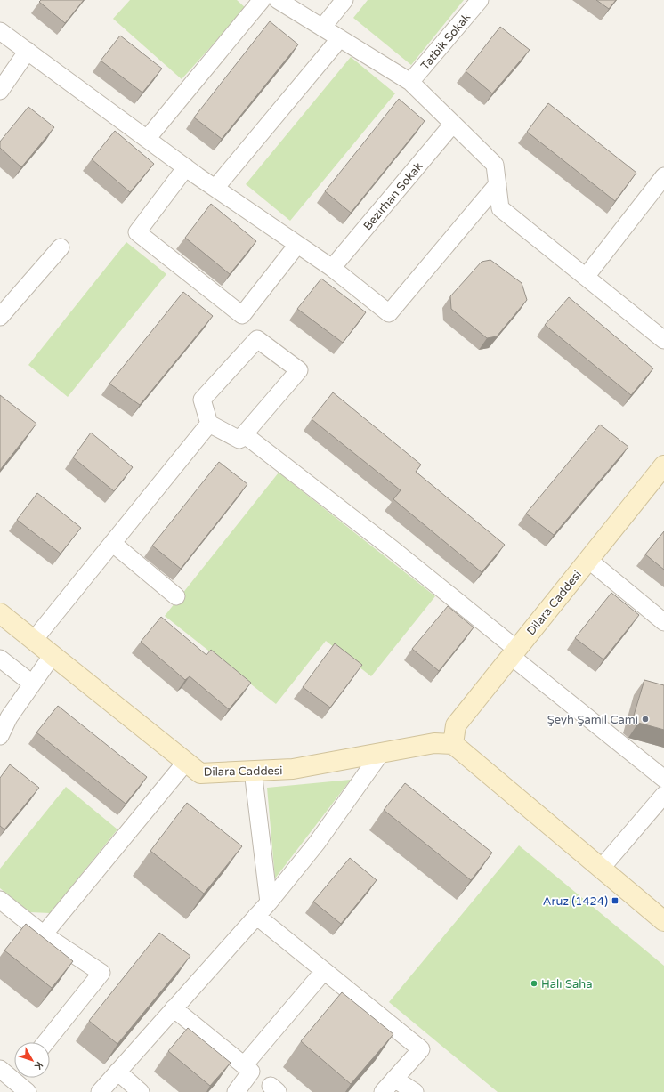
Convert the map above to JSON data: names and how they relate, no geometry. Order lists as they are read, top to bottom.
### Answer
{
  "streets": {
    "street": ["Tatbik Sokak", "Bezirhan Sokak", "Dilara Caddesi"]
  },
  "places": {
    "other": ["Şeyh Şamil Cami", "Halı Saha"],
    "transit": ["Aruz (1424)"]
  },
  "north": "bottom right"
}
